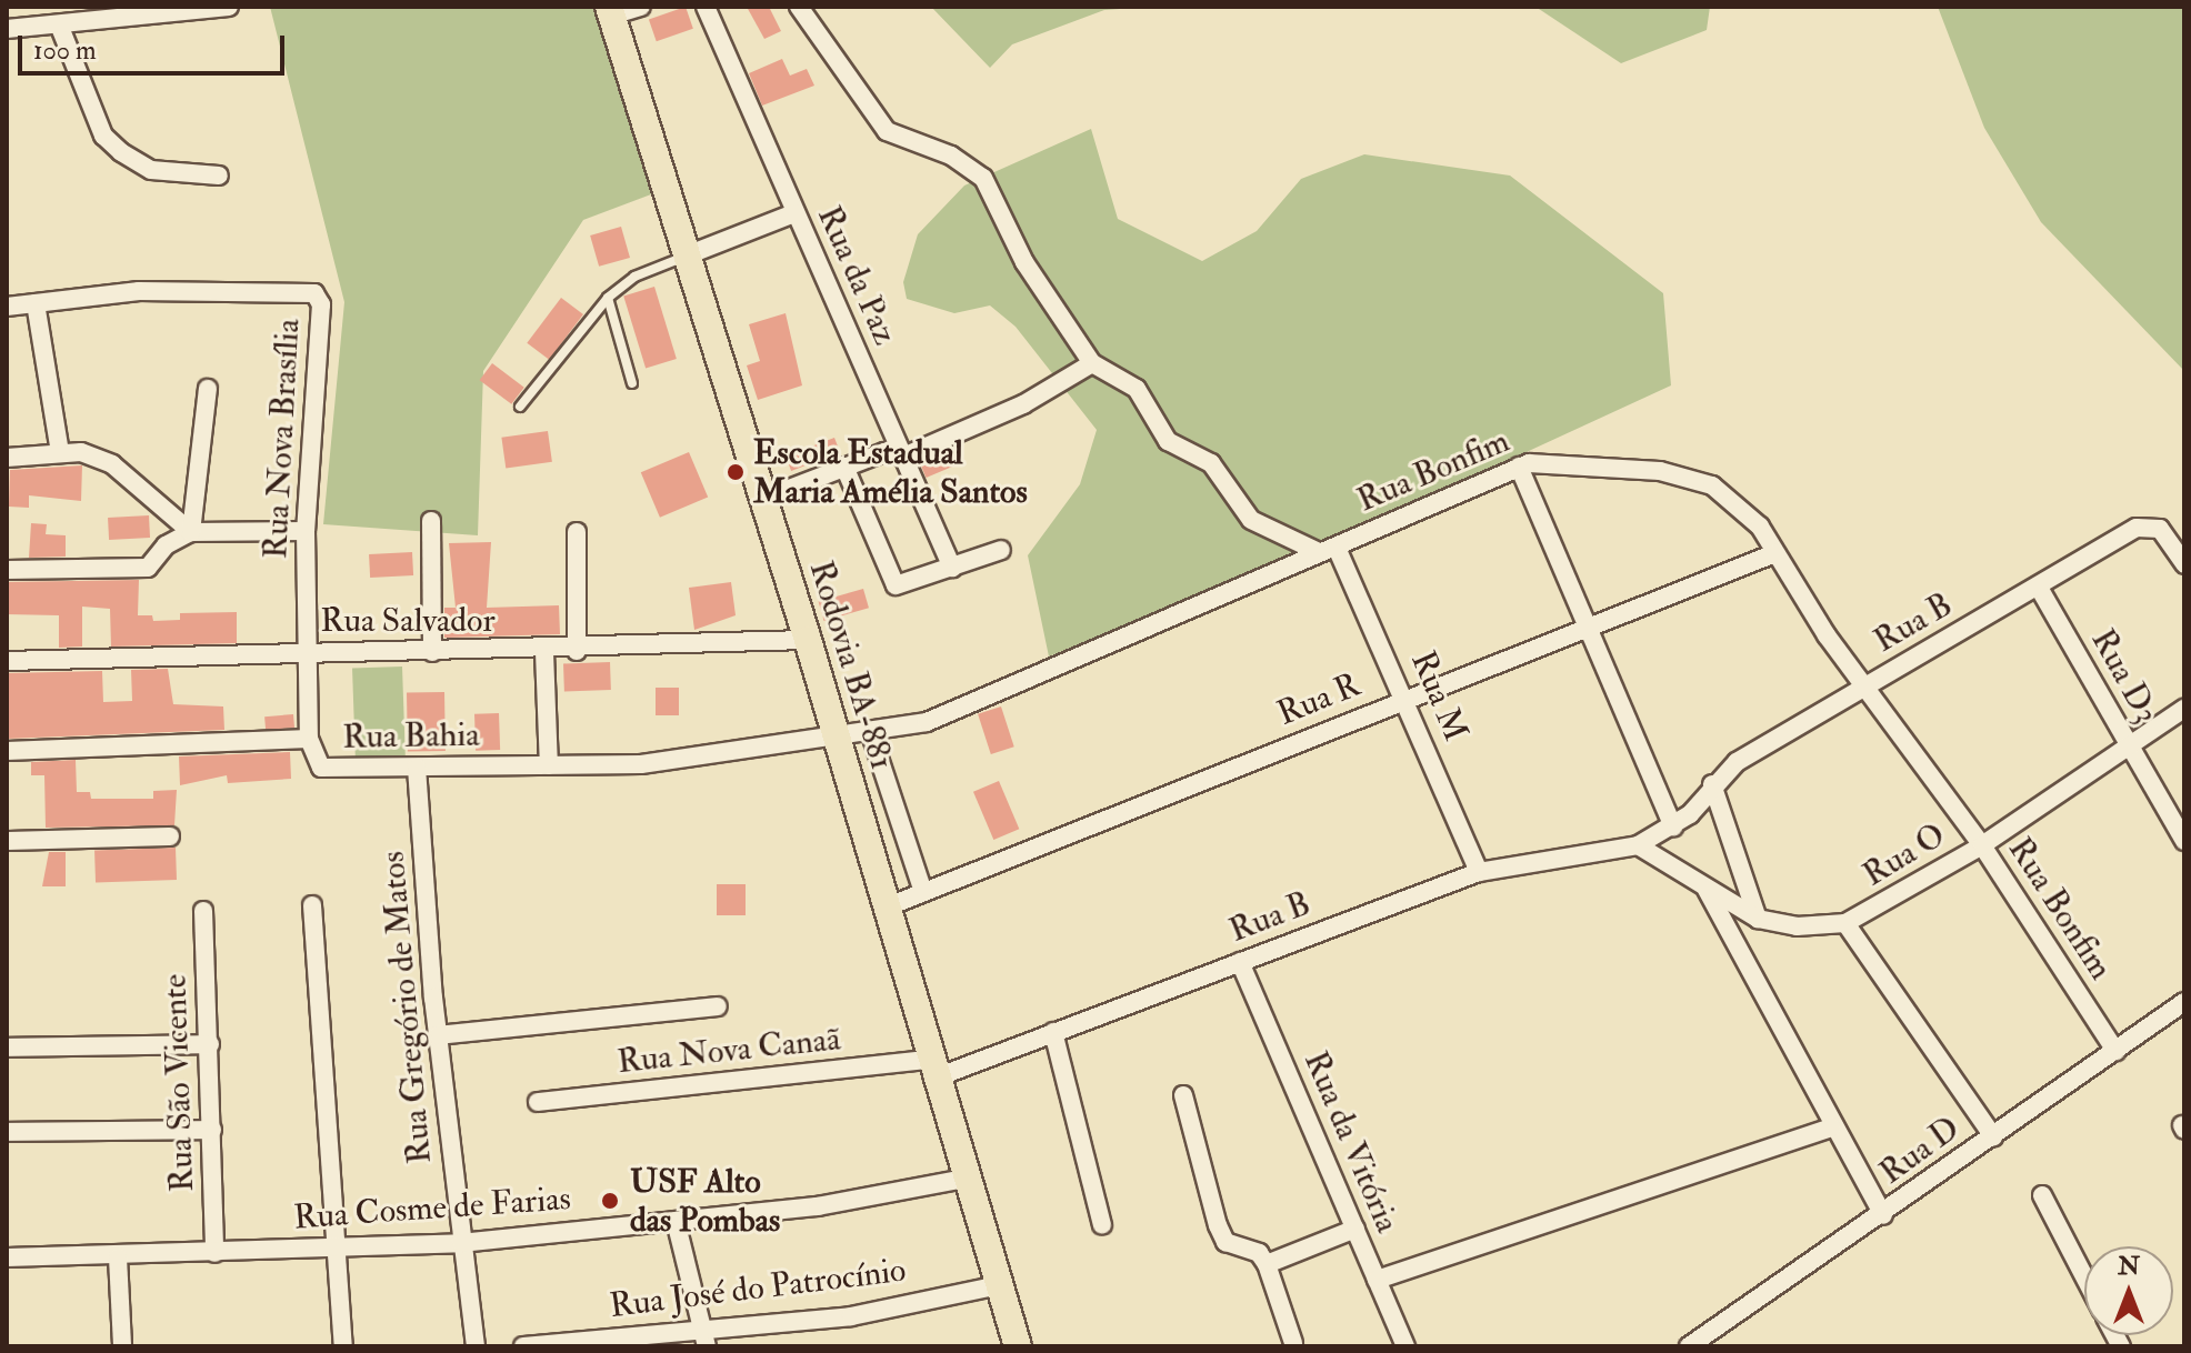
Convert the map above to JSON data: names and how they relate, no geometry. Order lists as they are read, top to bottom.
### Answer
{
  "streets": {
    "main road": ["Rodovia BA-881"],
    "street": [
      "Rua da Paz",
      "Rua Nova Brasília",
      "Rua Bonfim",
      "Rua Salvador",
      "Rua B",
      "Rua D3",
      "Rua M",
      "Rua R",
      "Rua Bahia",
      "Rua O",
      "Rua Gregório de Matos",
      "Rua Nova Canaã",
      "Rua São Vicente",
      "Rua da Vitória",
      "Rua D",
      "Rua Cosme de Farias",
      "Rua José do Patrocínio"
    ]
  },
  "crossings": [
    ["Rua Nova Brasília", "Rua Salvador"],
    ["Rua Nova Brasília", "Rua Bahia"],
    ["Rua Bonfim", "Rua B"],
    ["Rua Bonfim", "Rodovia BA-881"],
    ["Rua Bonfim", "Rua M"],
    ["Rua Bonfim", "Rua R"],
    ["Rua Bonfim", "Rua Bahia"],
    ["Rua Bonfim", "Rua O"],
    ["Rua Bonfim", "Rua D"],
    ["Rua Salvador", "Rodovia BA-881"],
    ["Rua B", "Rodovia BA-881"],
    ["Rua B", "Rua D3"],
    ["Rua B", "Rua M"],
    ["Rua B", "Rua O"],
    ["Rua B", "Rua Nova Canaã"],
    ["Rua B", "Rua da Vitória"],
    ["Rodovia BA-881", "Rua R"],
    ["Rodovia BA-881", "Rua Bahia"],
    ["Rodovia BA-881", "Rua Nova Canaã"],
    ["Rodovia BA-881", "Rua Cosme de Farias"],
    ["Rodovia BA-881", "Rua José do Patrocínio"],
    ["Rua D3", "Rua O"],
    ["Rua M", "Rua R"],
    ["Rua Bahia", "Rua Gregório de Matos"],
    ["Rua Gregório de Matos", "Rua Cosme de Farias"],
    ["Rua São Vicente", "Rua Cosme de Farias"]
  ],
  "places": ["Escola Estadual Maria Amélia Santos", "USF Alto das Pombas"],
  "scale_bar": "100 m",
  "north": "top"
}
